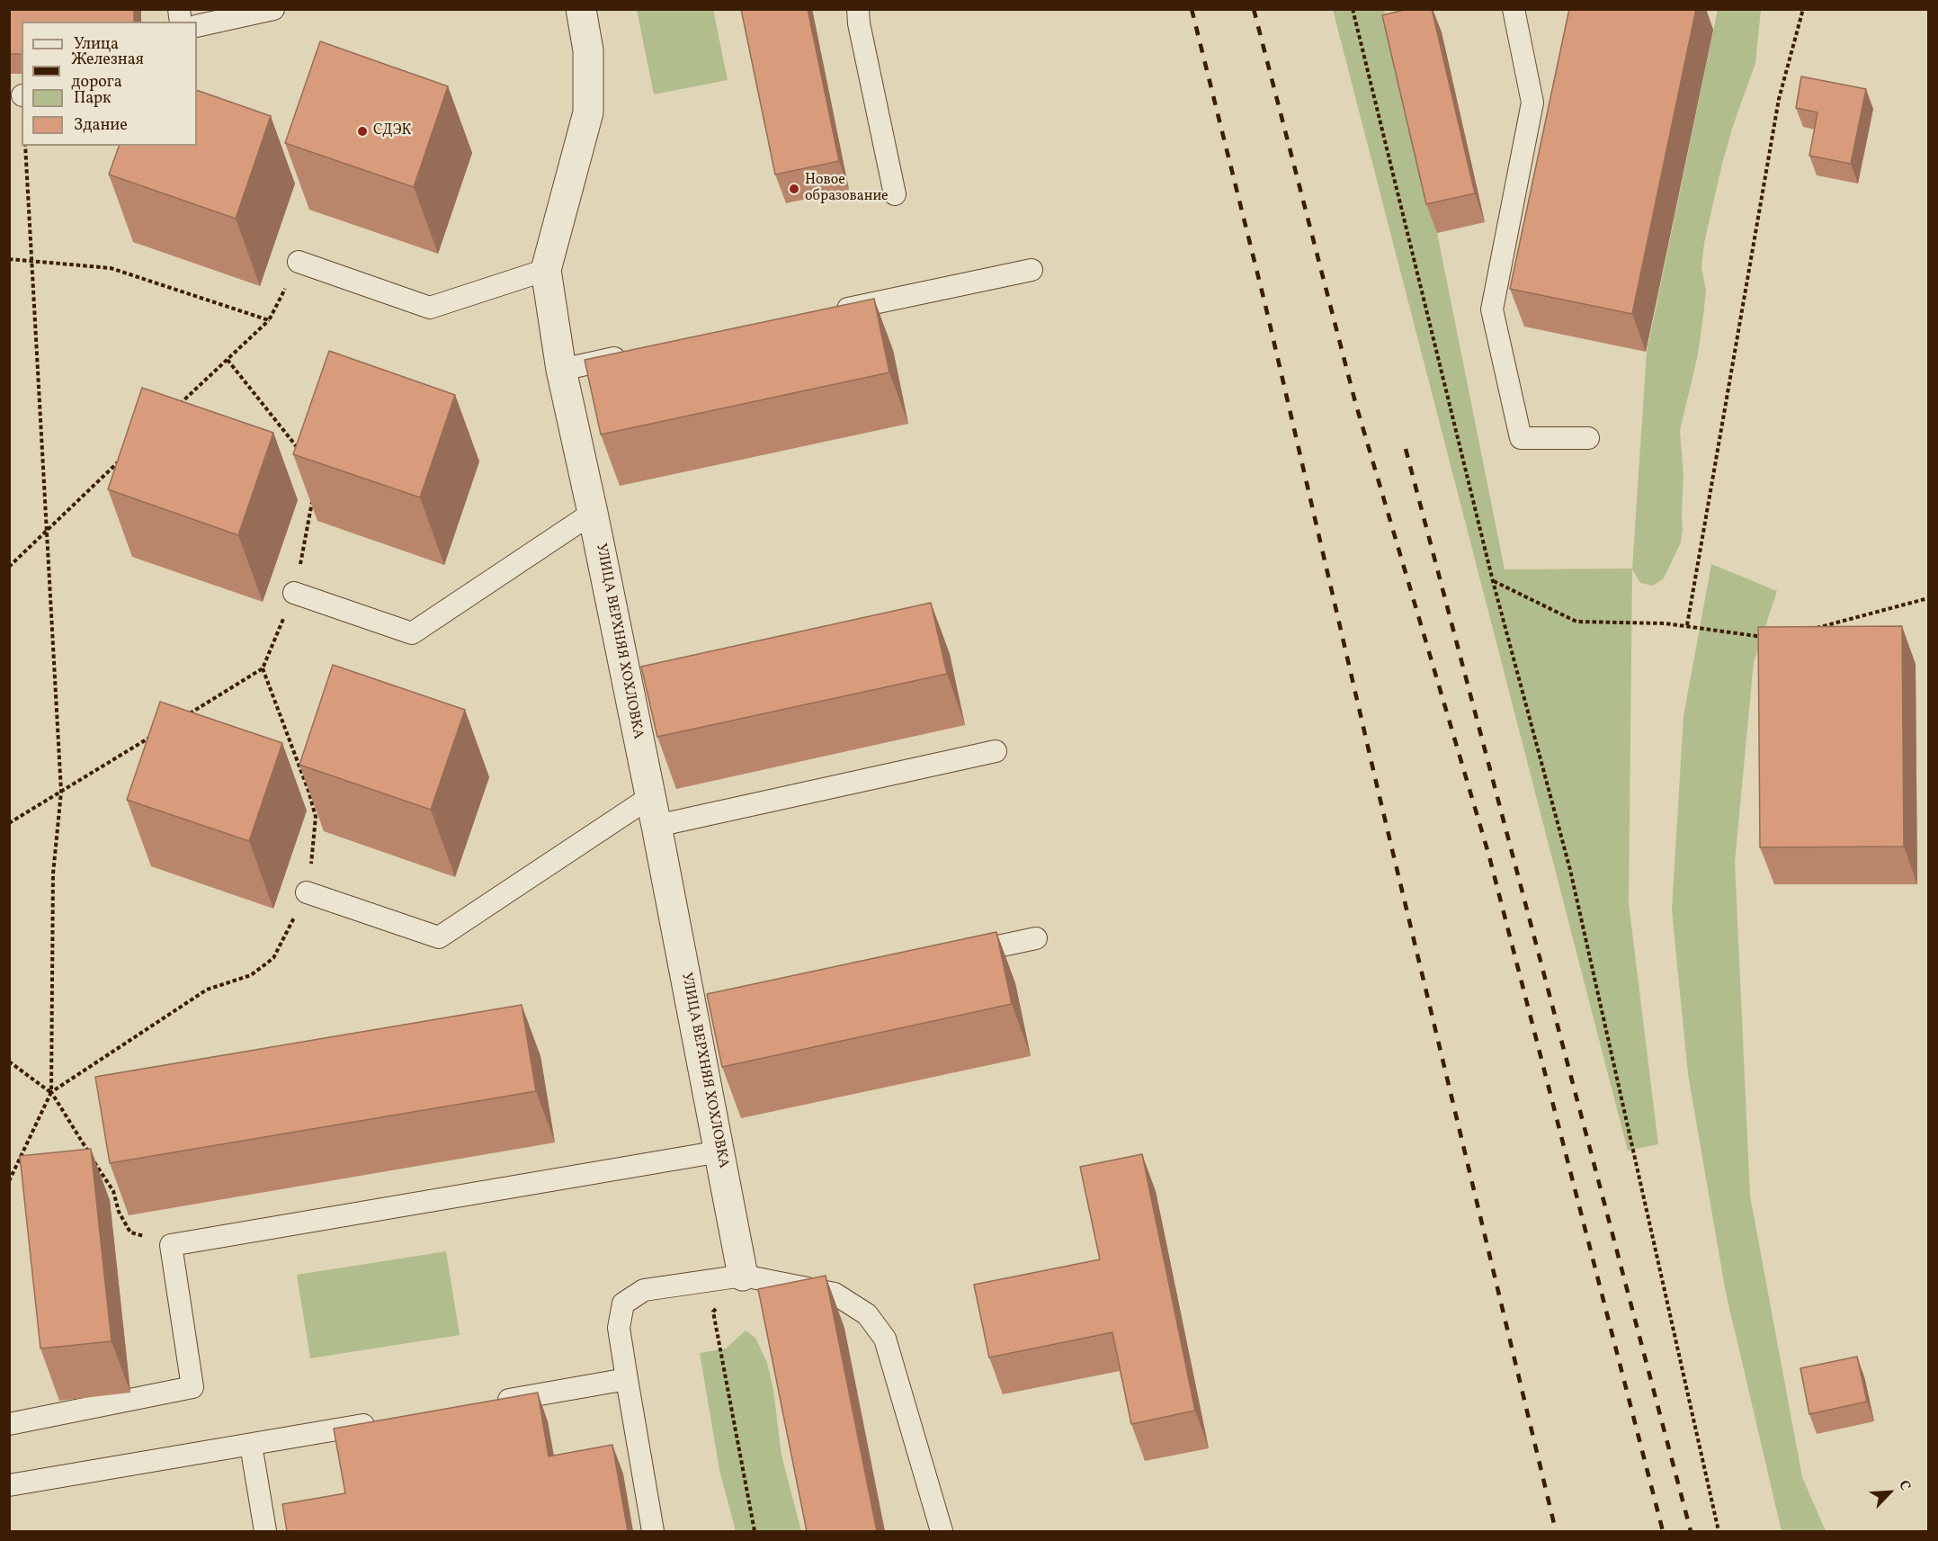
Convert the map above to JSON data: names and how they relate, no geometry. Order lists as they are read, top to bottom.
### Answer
{
  "streets": {
    "street": ["УЛИЦА ВЕРХНЯЯ ХОХЛОВКА"]
  },
  "places": ["СДЭК", "Новое образование"],
  "legend": [
    "Улица",
    "Железная дорога",
    "Парк",
    "Здание"
  ],
  "north": "top right"
}
